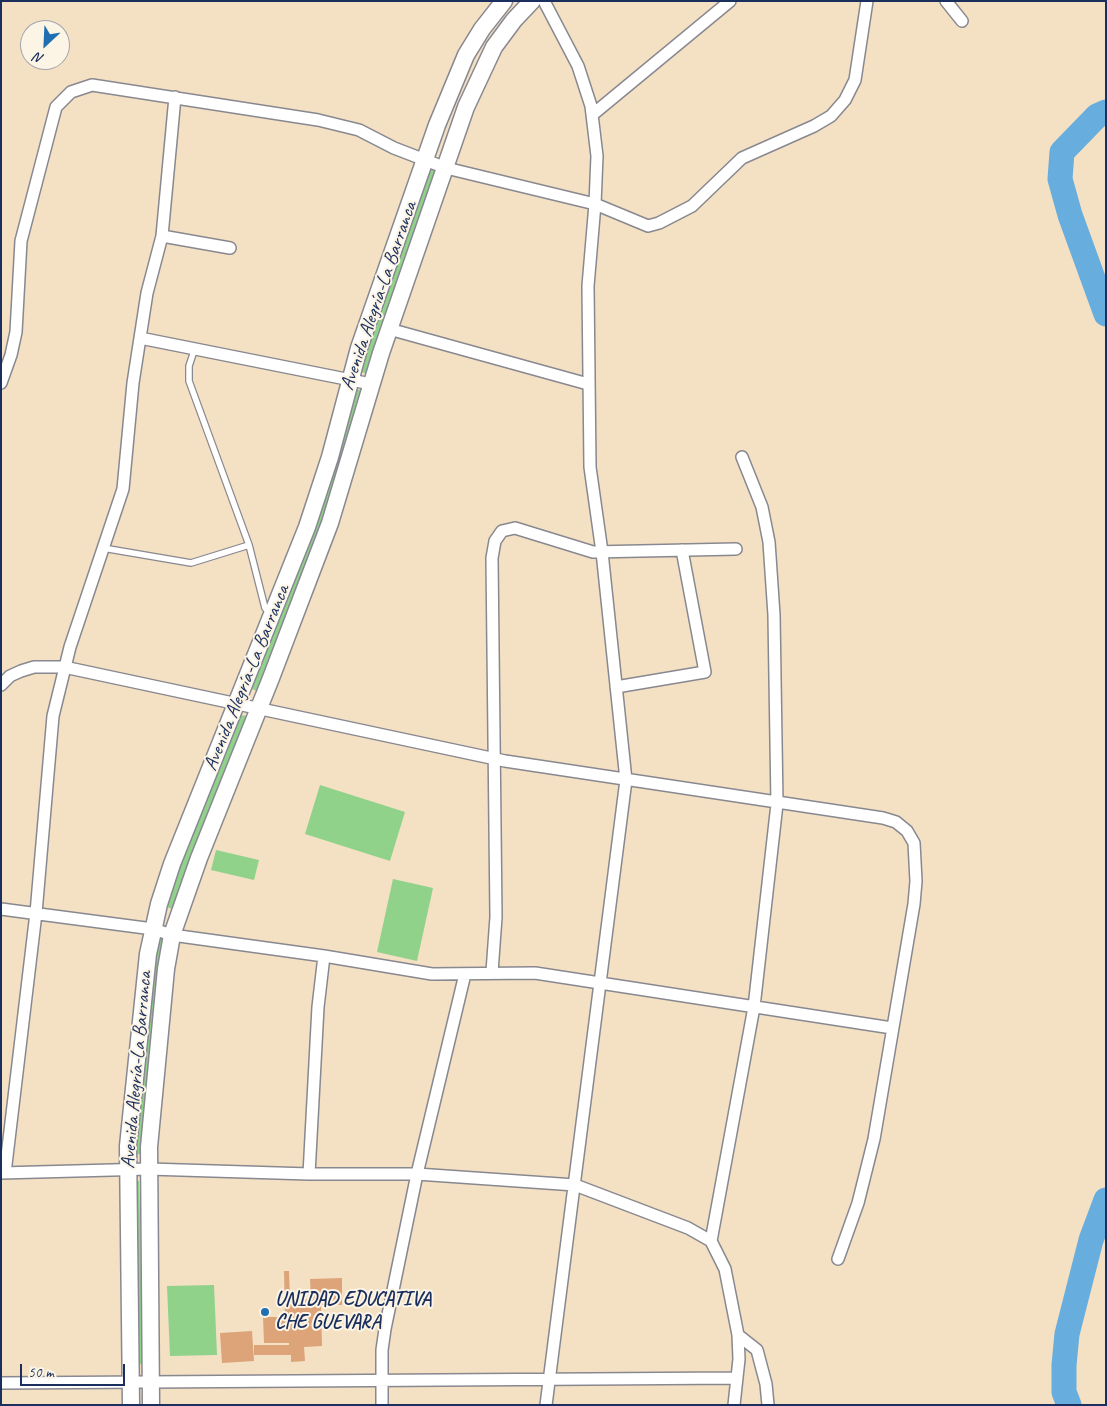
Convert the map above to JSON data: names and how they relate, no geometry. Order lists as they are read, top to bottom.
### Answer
{
  "streets": {
    "main road": ["Avenida Alegría-La Barranca"]
  },
  "places": ["UNIDAD EDUCATIVA CHE GUEVARA"],
  "scale_bar": "50 m",
  "north": "bottom left"
}
